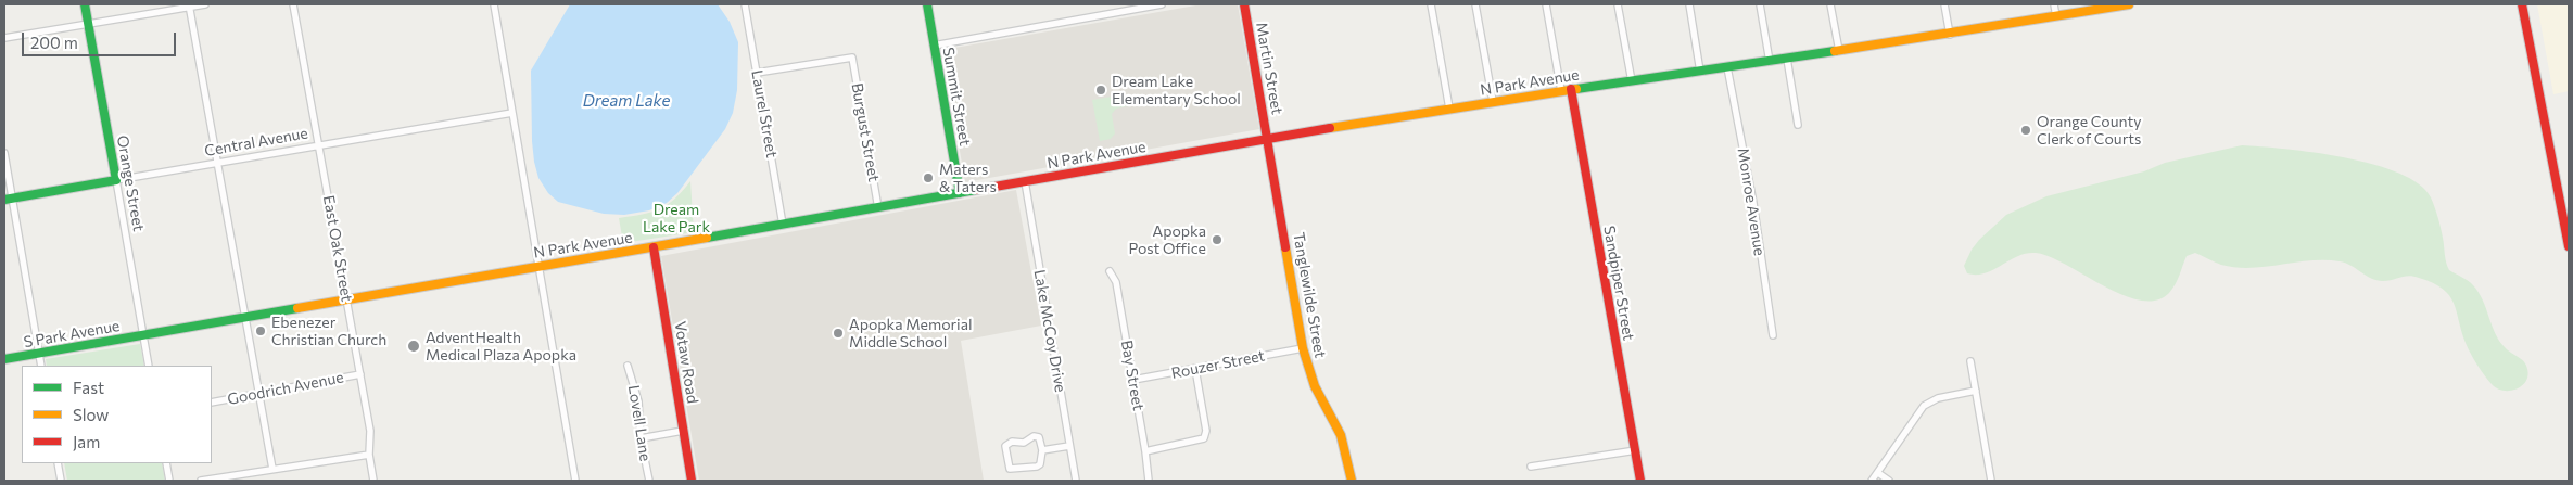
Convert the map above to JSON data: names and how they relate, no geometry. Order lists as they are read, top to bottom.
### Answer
{
  "streets": {
    "main road": [
      "Martin Street",
      "N Park Avenue",
      "Summit Street",
      "Central Avenue",
      "Orange Street",
      "Sandpiper Street",
      "Tanglewilde Street",
      "S Park Avenue",
      "Votaw Road"
    ],
    "street": [
      "Laurel Street",
      "Burgust Street",
      "Monroe Avenue",
      "East Oak Street",
      "Lake McCoy Drive",
      "Rouzer Street",
      "Bay Street",
      "Goodrich Avenue",
      "Lovell Lane"
    ]
  },
  "crossings": [
    ["Martin Street", "N Park Avenue"],
    ["Martin Street", "Tanglewilde Street"],
    ["N Park Avenue", "Summit Street"],
    ["N Park Avenue", "Laurel Street"],
    ["N Park Avenue", "Burgust Street"],
    ["N Park Avenue", "Orange Street"],
    ["N Park Avenue", "Monroe Avenue"],
    ["N Park Avenue", "East Oak Street"],
    ["N Park Avenue", "Sandpiper Street"],
    ["N Park Avenue", "Tanglewilde Street"],
    ["N Park Avenue", "Lake McCoy Drive"],
    ["N Park Avenue", "S Park Avenue"],
    ["N Park Avenue", "Votaw Road"],
    ["Laurel Street", "Burgust Street"],
    ["Central Avenue", "Orange Street"],
    ["Central Avenue", "East Oak Street"],
    ["Orange Street", "S Park Avenue"],
    ["East Oak Street", "Goodrich Avenue"],
    ["Tanglewilde Street", "Rouzer Street"],
    ["Rouzer Street", "Bay Street"]
  ],
  "water": ["Dream Lake"],
  "parks": ["Dream Lake Park"],
  "places": [
    "Dream Lake Elementary School",
    "Orange County Clerk of Courts",
    "Maters & Taters",
    "Apopka Post Office",
    "Ebenezer Christian Church",
    "Apopka Memorial Middle School",
    "AdventHealth Medical Plaza Apopka"
  ],
  "legend": ["Fast", "Slow", "Jam"],
  "scale_bar": "200 m"
}
